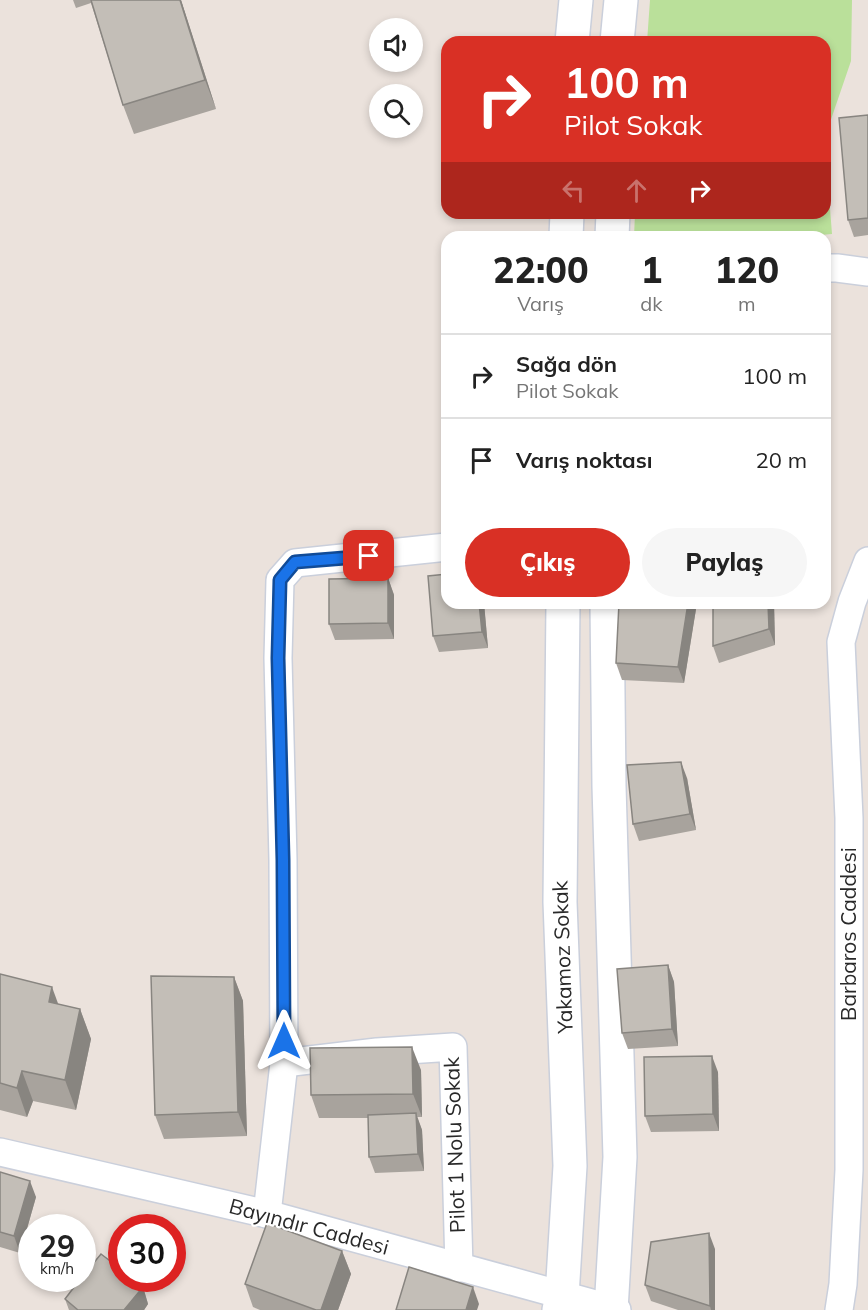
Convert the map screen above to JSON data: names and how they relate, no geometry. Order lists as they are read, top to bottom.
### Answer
{
  "streets": {
    "main road": ["Yakamoz Sokak"],
    "street": ["Barbaros Caddesi", "Pilot 1 Nolu Sokak", "Bayındır Caddesi"]
  },
  "crossings": [
    ["Yakamoz Sokak", "Bayındır Caddesi"],
    ["Pilot 1 Nolu Sokak", "Bayındır Caddesi"]
  ],
  "page": {
    "turn": ["100 m", "Pilot Sokak"],
    "eta": [
      "22:00",
      "Varış",
      "1",
      "dk",
      "120",
      "m"
    ],
    "list": [
      {
        "name": "Sağa dön",
        "note": "Pilot Sokak",
        "value": "100 m"
      },
      {
        "name": "Varış noktası",
        "value": "20 m"
      }
    ],
    "buttons": ["Çıkış", "Paylaş"],
    "speed": "29 km/h",
    "limit": "30"
  }
}
